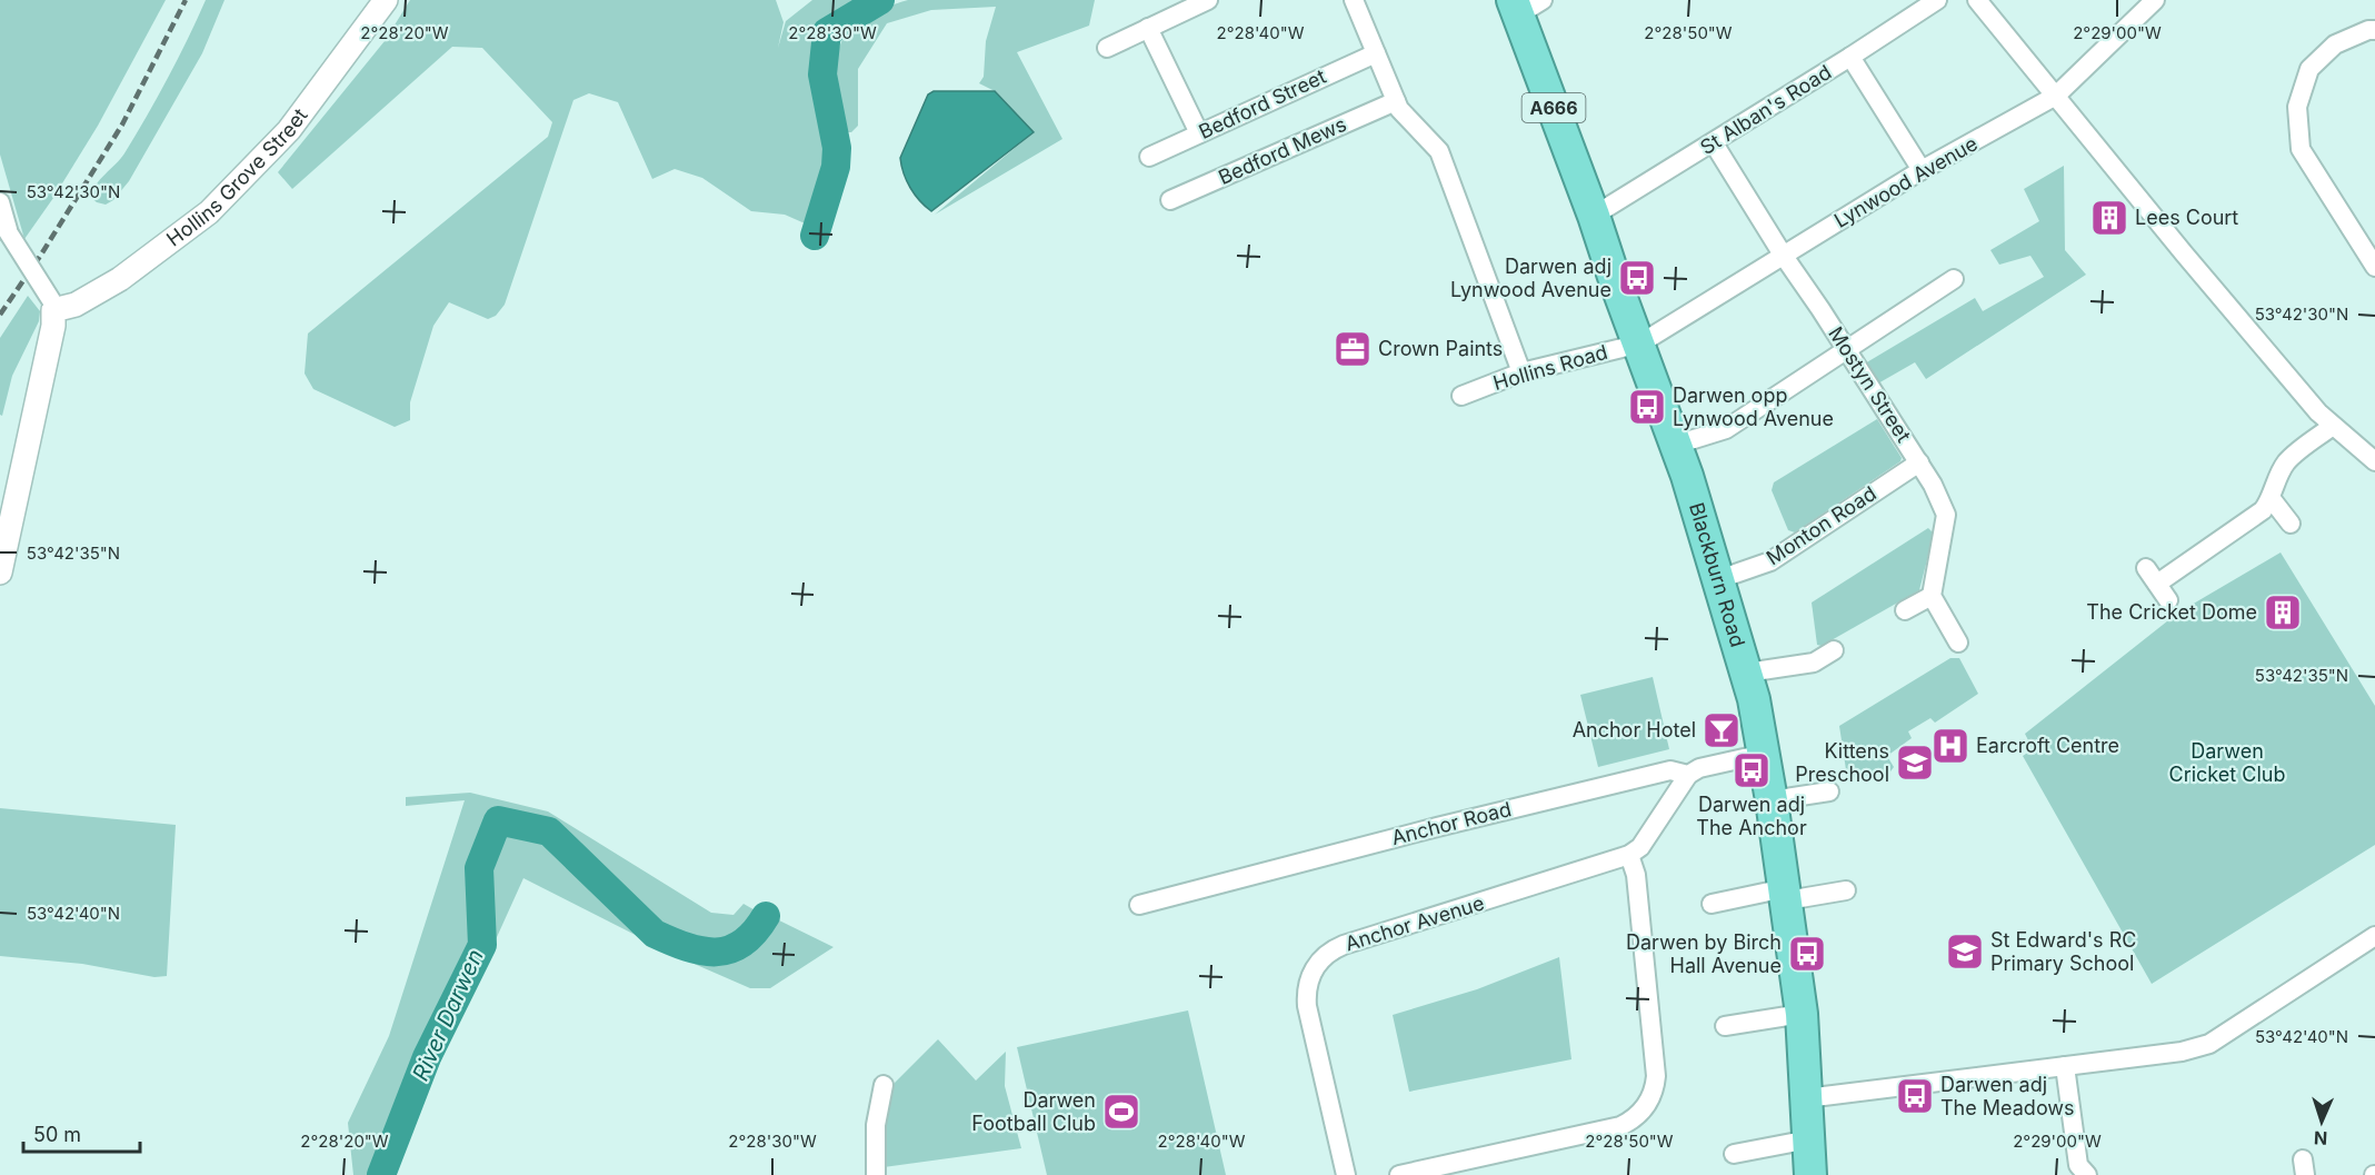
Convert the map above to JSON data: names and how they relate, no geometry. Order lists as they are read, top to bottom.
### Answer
{
  "streets": {
    "highway": ["A666", "Blackburn Road"],
    "street": [
      "Bedford Street",
      "St Alban's Road",
      "Bedford Mews",
      "Hollins Grove Street",
      "Lynwood Avenue",
      "Hollins Road",
      "Mostyn Street",
      "Monton Road",
      "Anchor Road",
      "Anchor Avenue"
    ]
  },
  "crossings": [
    ["St Alban's Road", "Mostyn Street"],
    ["St Alban's Road", "Blackburn Road"],
    ["Lynwood Avenue", "Hollins Road"],
    ["Lynwood Avenue", "Mostyn Street"],
    ["Lynwood Avenue", "Blackburn Road"],
    ["Hollins Road", "Blackburn Road"],
    ["Mostyn Street", "Monton Road"],
    ["Monton Road", "Blackburn Road"],
    ["Blackburn Road", "Anchor Road"]
  ],
  "water": ["River Darwen"],
  "parks": ["Darwen Cricket Club"],
  "places": {
    "building": ["Lees Court", "The Cricket Dome"],
    "bus stop": [
      "Darwen adj Lynwood Avenue",
      "Darwen opp Lynwood Avenue",
      "Darwen adj The Anchor",
      "Darwen by Birch Hall Avenue",
      "Darwen adj The Meadows"
    ],
    "office": ["Crown Paints"],
    "bar": ["Anchor Hotel"],
    "hospital": ["Earcroft Centre"],
    "school or university": ["Kittens Preschool", "St Edward's RC Primary School"],
    "sports": ["Darwen Football Club"]
  },
  "scale_bar": "50 m",
  "north": "bottom",
  "coordinates": [
    "2°28'20\"W",
    "2°28'30\"W",
    "2°28'40\"W",
    "2°28'50\"W",
    "2°29'00\"W",
    "53°42'30\"N",
    "53°42'35\"N",
    "53°42'40\"N"
  ]
}
